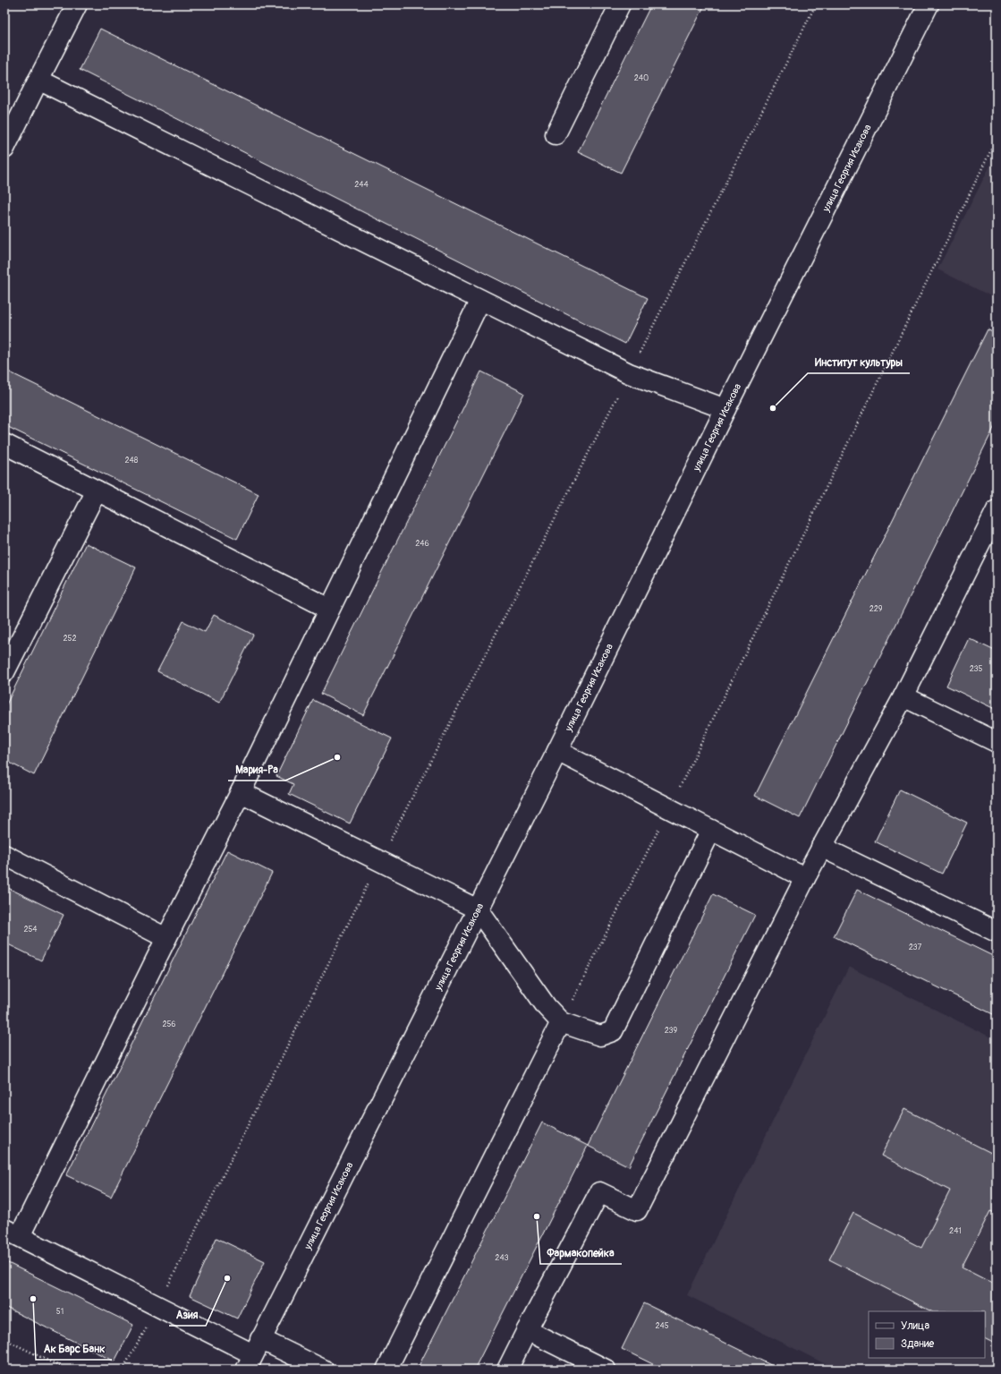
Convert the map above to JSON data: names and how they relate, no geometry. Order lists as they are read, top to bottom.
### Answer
{
  "streets": {
    "street": ["улица Георгия Исакова"]
  },
  "places": [
    "Институт культуры",
    "Мария-Ра",
    "Фармакопейка",
    "Азия",
    "Ак Барс Банк"
  ],
  "house_numbers": [
    "240",
    "244",
    "248",
    "246",
    "229",
    "252",
    "235",
    "254",
    "237",
    "256",
    "239",
    "241",
    "243",
    "51",
    "245"
  ],
  "legend": ["Улица", "Здание"]
}
